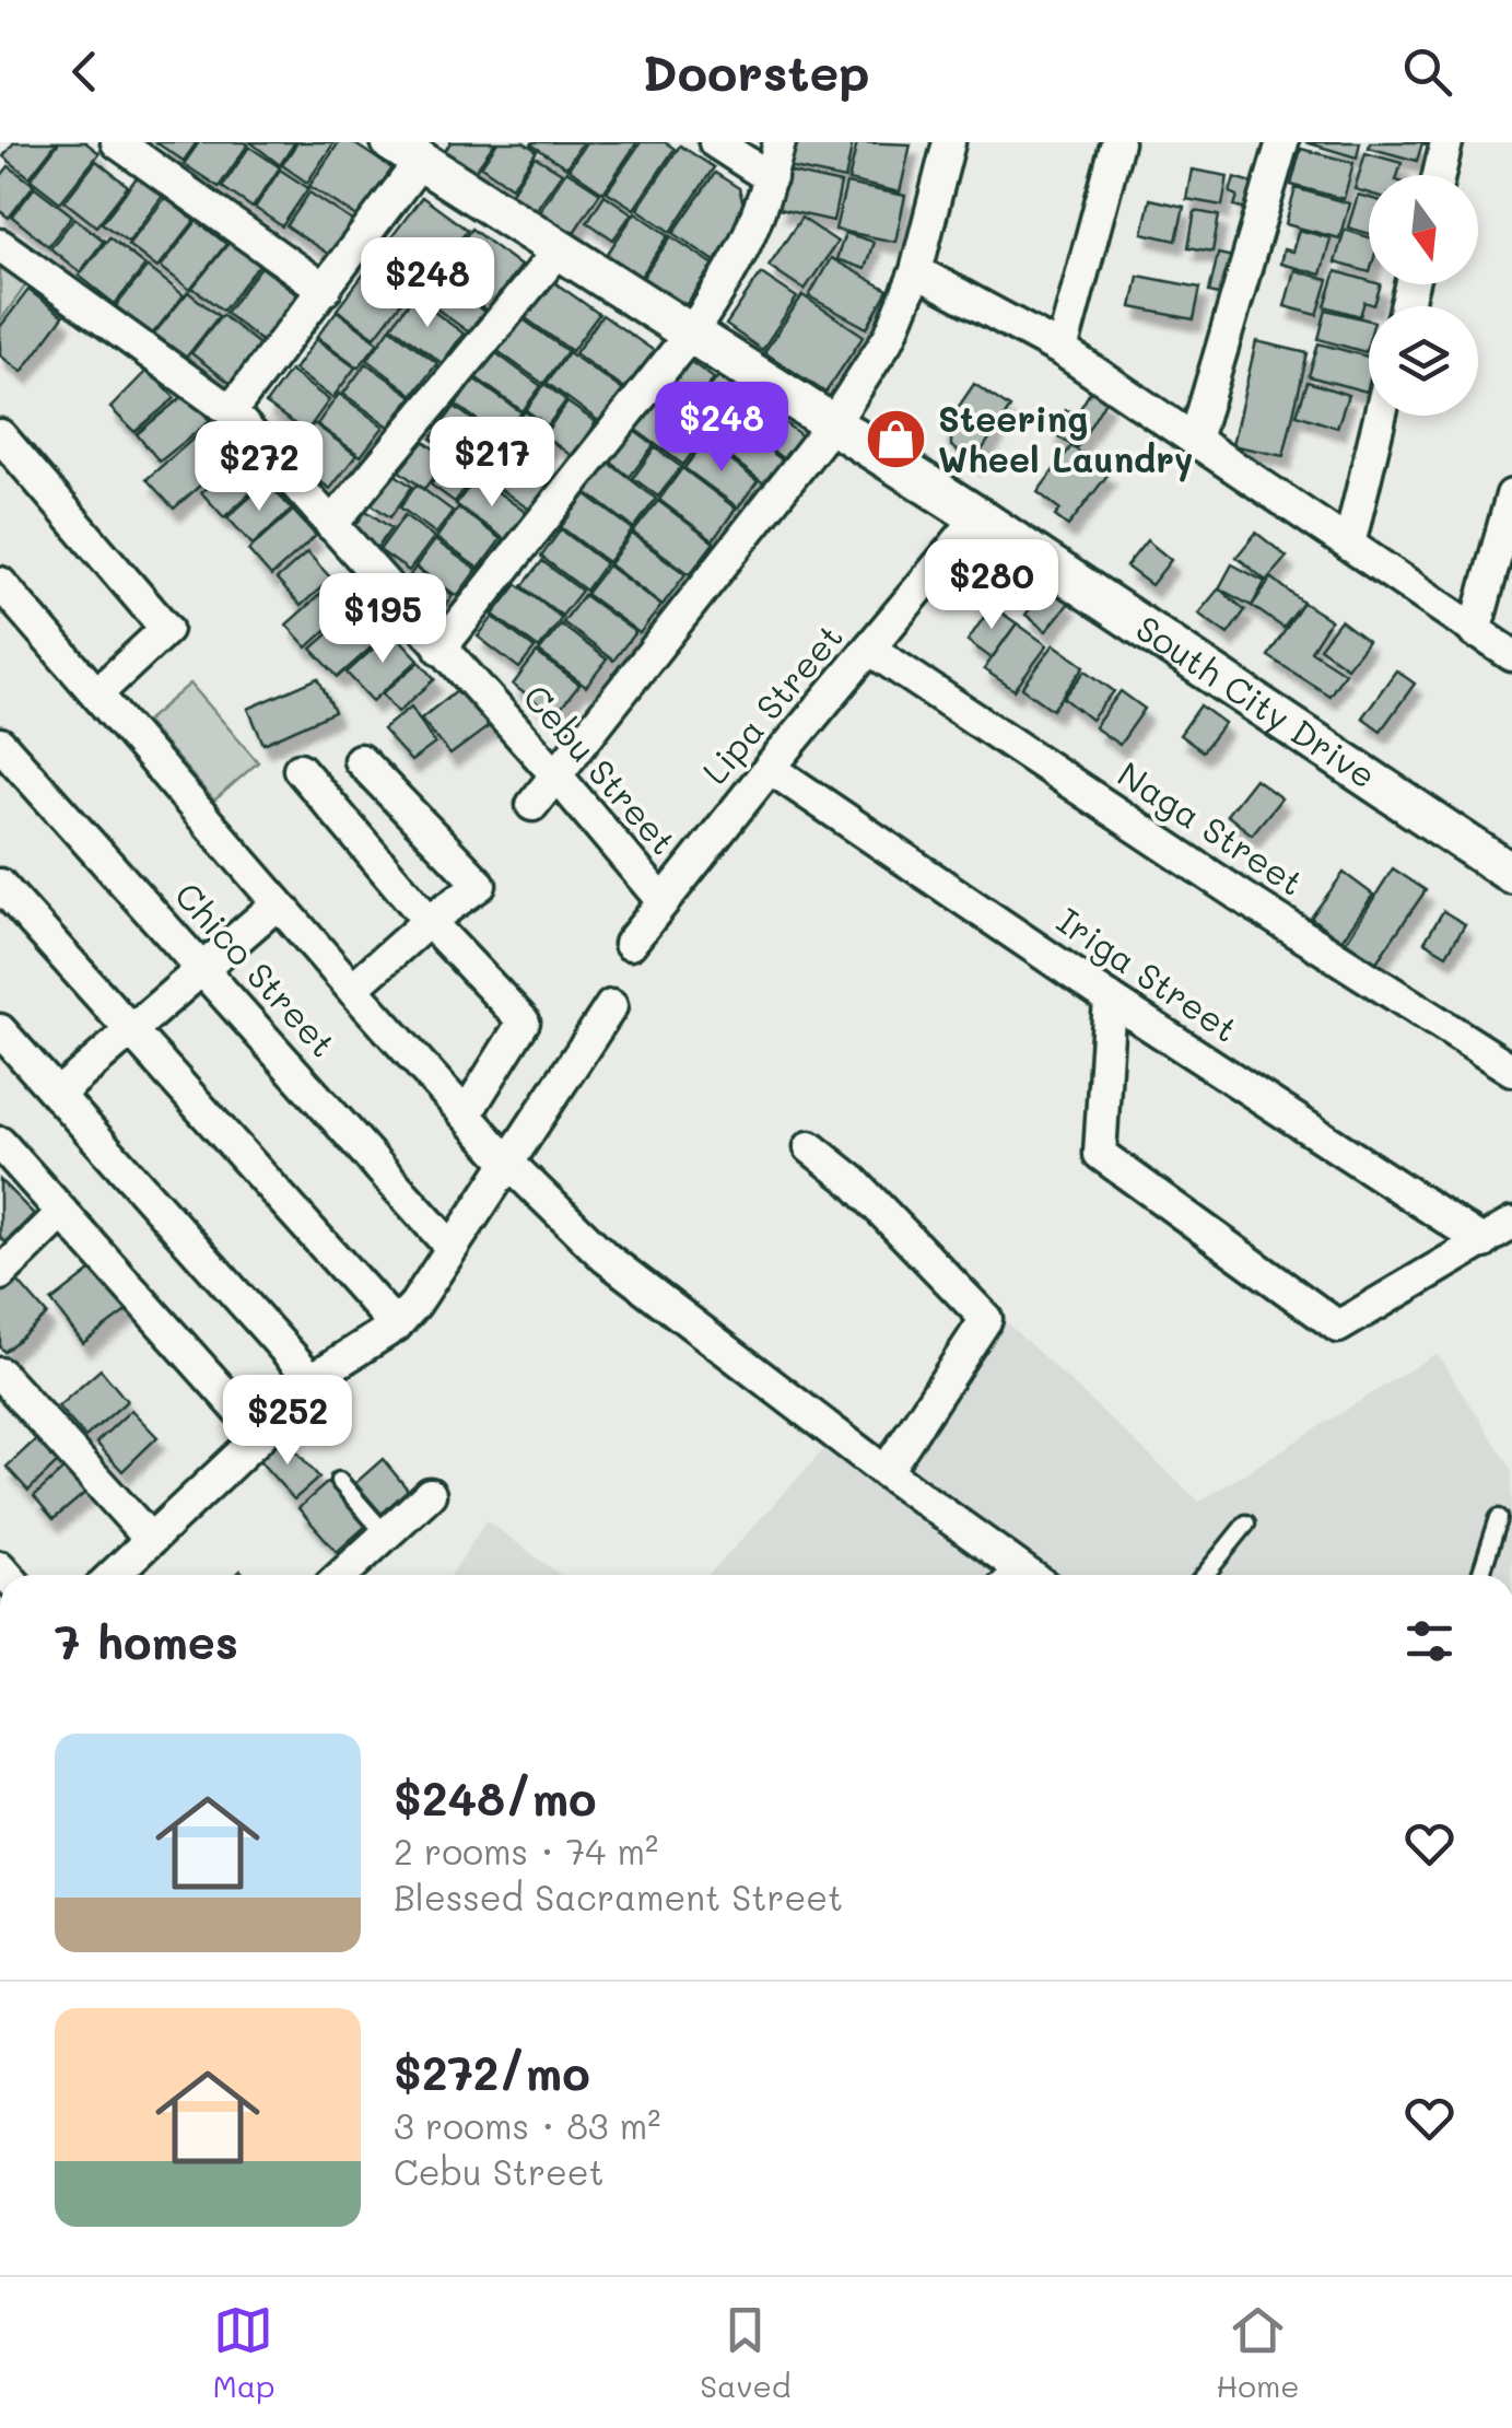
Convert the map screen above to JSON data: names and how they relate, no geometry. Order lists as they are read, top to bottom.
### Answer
{
  "streets": {
    "street": [
      "Lipa Street",
      "South City Drive",
      "Cebu Street",
      "Naga Street",
      "Chico Street",
      "Iriga Street"
    ]
  },
  "crossings": [
    ["Lipa Street", "South City Drive"],
    ["Lipa Street", "Cebu Street"],
    ["Lipa Street", "Naga Street"],
    ["Lipa Street", "Iriga Street"]
  ],
  "places": {
    "shop": ["Steering Wheel Laundry"]
  },
  "north": "bottom",
  "page": {
    "header": "Doorstep",
    "price": [
      "$248",
      "$248",
      "$217",
      "$272",
      "$280",
      "$195",
      "$252"
    ],
    "heading": "7 homes",
    "list": [
      {
        "name": "$248/mo",
        "note": "2 rooms · 74 m² · Blessed Sacrament Street"
      },
      {
        "name": "$272/mo",
        "note": "3 rooms · 83 m² · Cebu Street"
      }
    ],
    "tabs": ["Map", "Saved", "Home"]
  }
}
